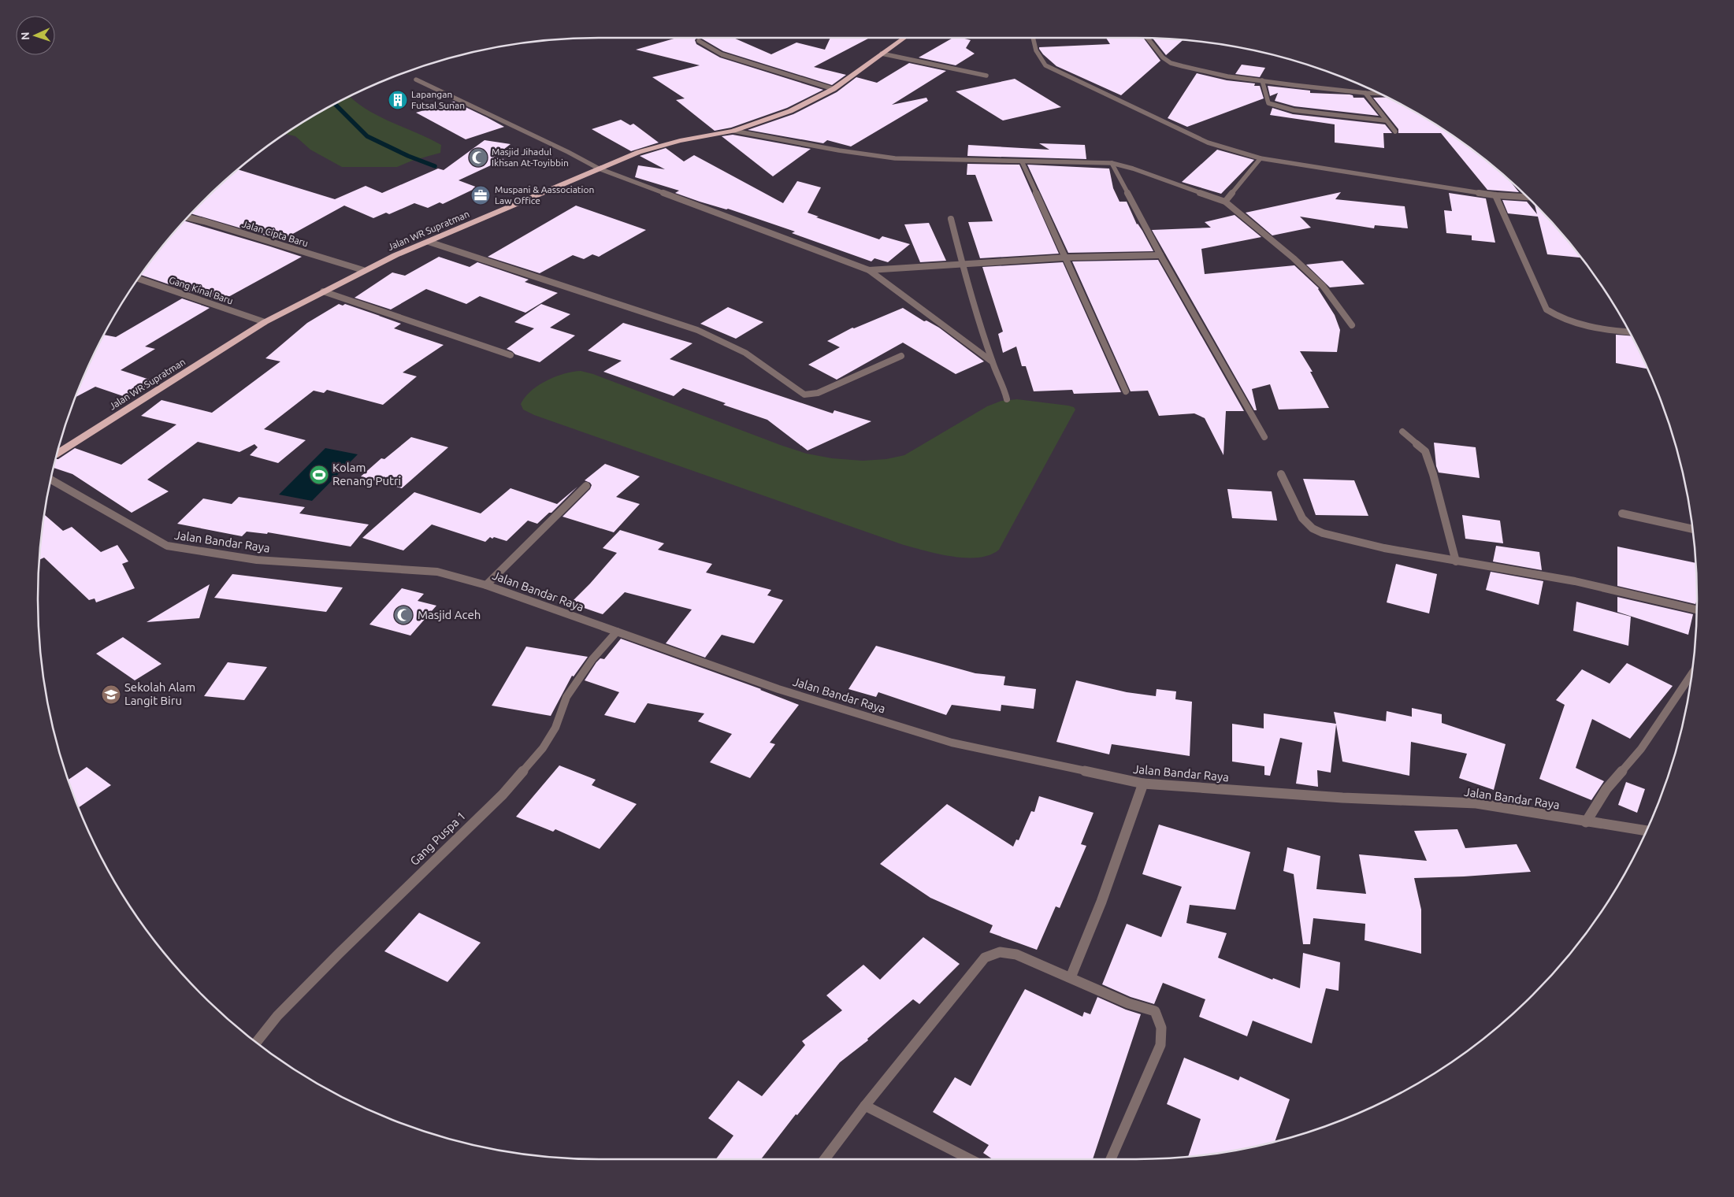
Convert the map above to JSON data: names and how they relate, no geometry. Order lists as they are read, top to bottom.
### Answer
{
  "streets": {
    "highway": ["Jalan WR Supratman"],
    "street": [
      "Jalan Cipta Baru",
      "Gang Kinal Baru",
      "Jalan Bandar Raya",
      "Gang Puspa 1"
    ]
  },
  "crossings": [
    ["Jalan WR Supratman", "Jalan Cipta Baru"],
    ["Jalan WR Supratman", "Gang Kinal Baru"],
    ["Jalan Bandar Raya", "Gang Puspa 1"]
  ],
  "places": {
    "building": ["Lapangan Futsal Sunan"],
    "mosque": ["Masjid Jihadul Ikhsan At-Toyibbin", "Masjid Aceh"],
    "office": ["Muspani & Aassociation Law Office"],
    "sports": ["Kolam Renang Putri"],
    "school or university": ["Sekolah Alam Langit Biru"]
  },
  "north": "left"
}
